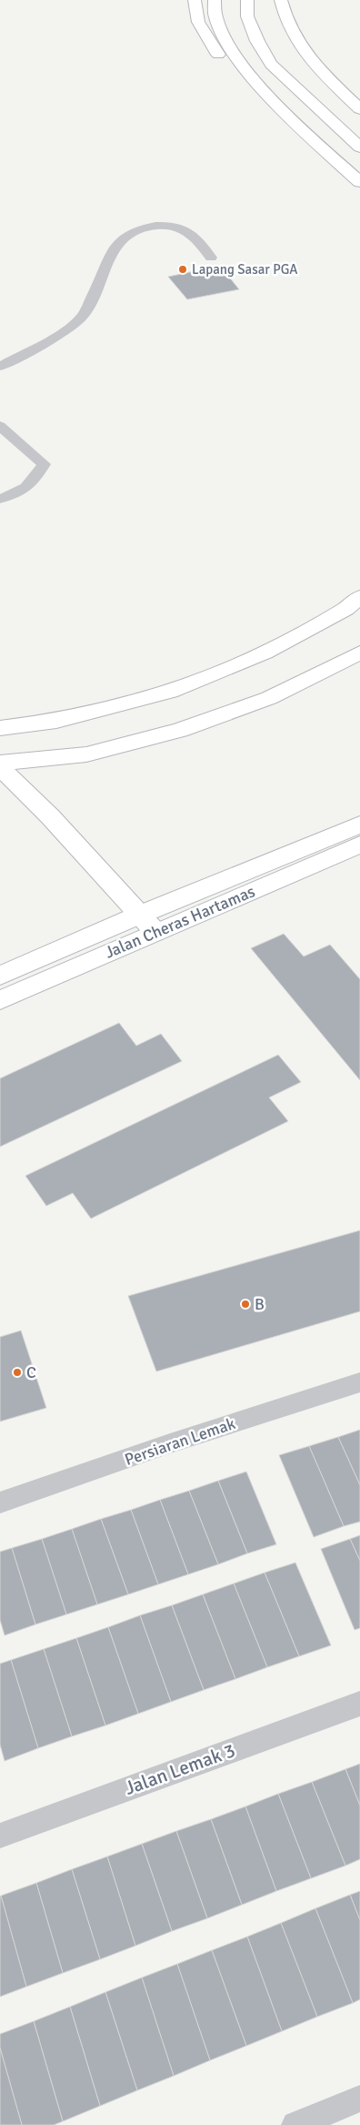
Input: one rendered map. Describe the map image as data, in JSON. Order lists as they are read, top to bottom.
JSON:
{
  "streets": {
    "main road": ["Jalan Cheras Hartamas"],
    "street": ["Persiaran Lemak", "Jalan Lemak 3"]
  },
  "places": ["Lapang Sasar PGA", "B", "C"]
}
